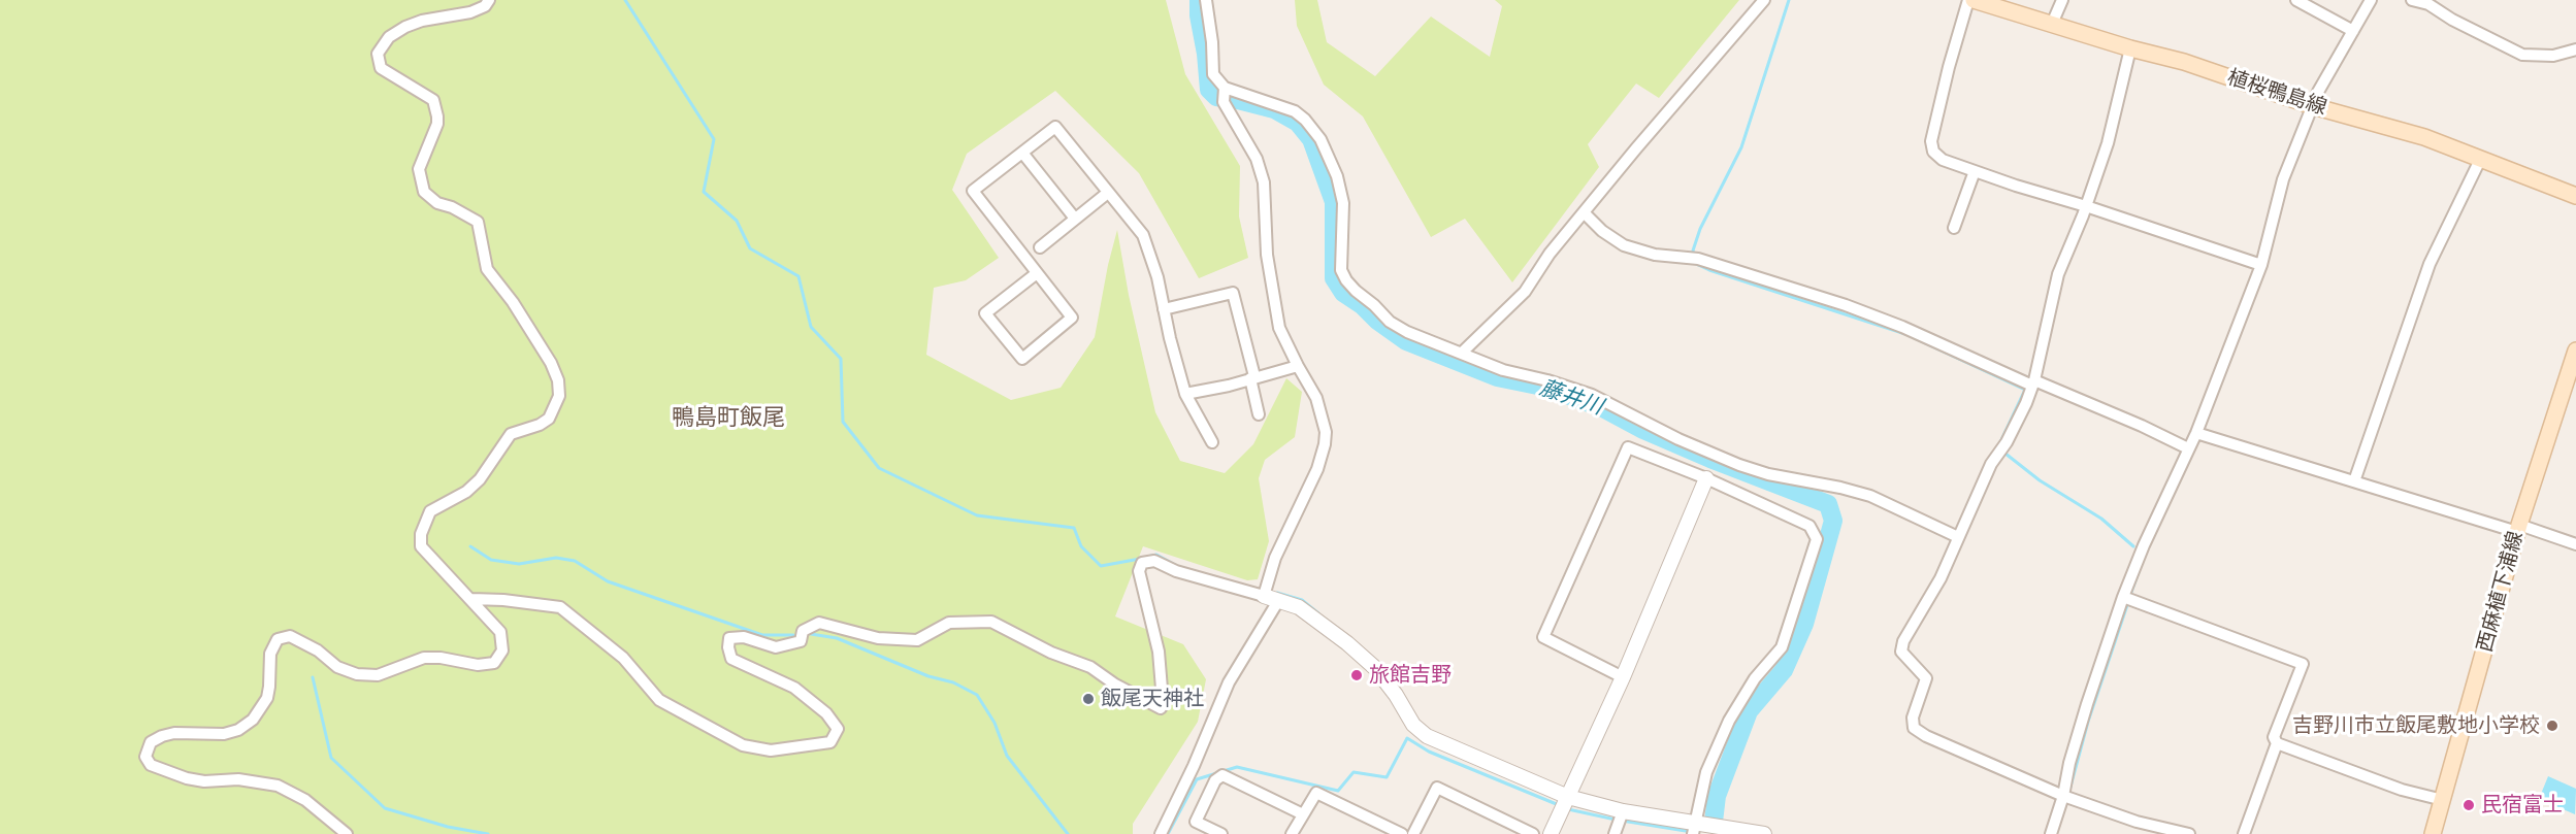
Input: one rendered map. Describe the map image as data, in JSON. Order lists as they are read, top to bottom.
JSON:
{
  "streets": {
    "main road": ["植桜鴨島線", "西麻植下浦線"]
  },
  "districts": ["鴨島町飯尾"],
  "water": ["藤井川"],
  "places": [
    "旅館吉野",
    "飯尾天神社",
    "吉野川市立飯尾敷地小学校",
    "民宿富士"
  ]
}
